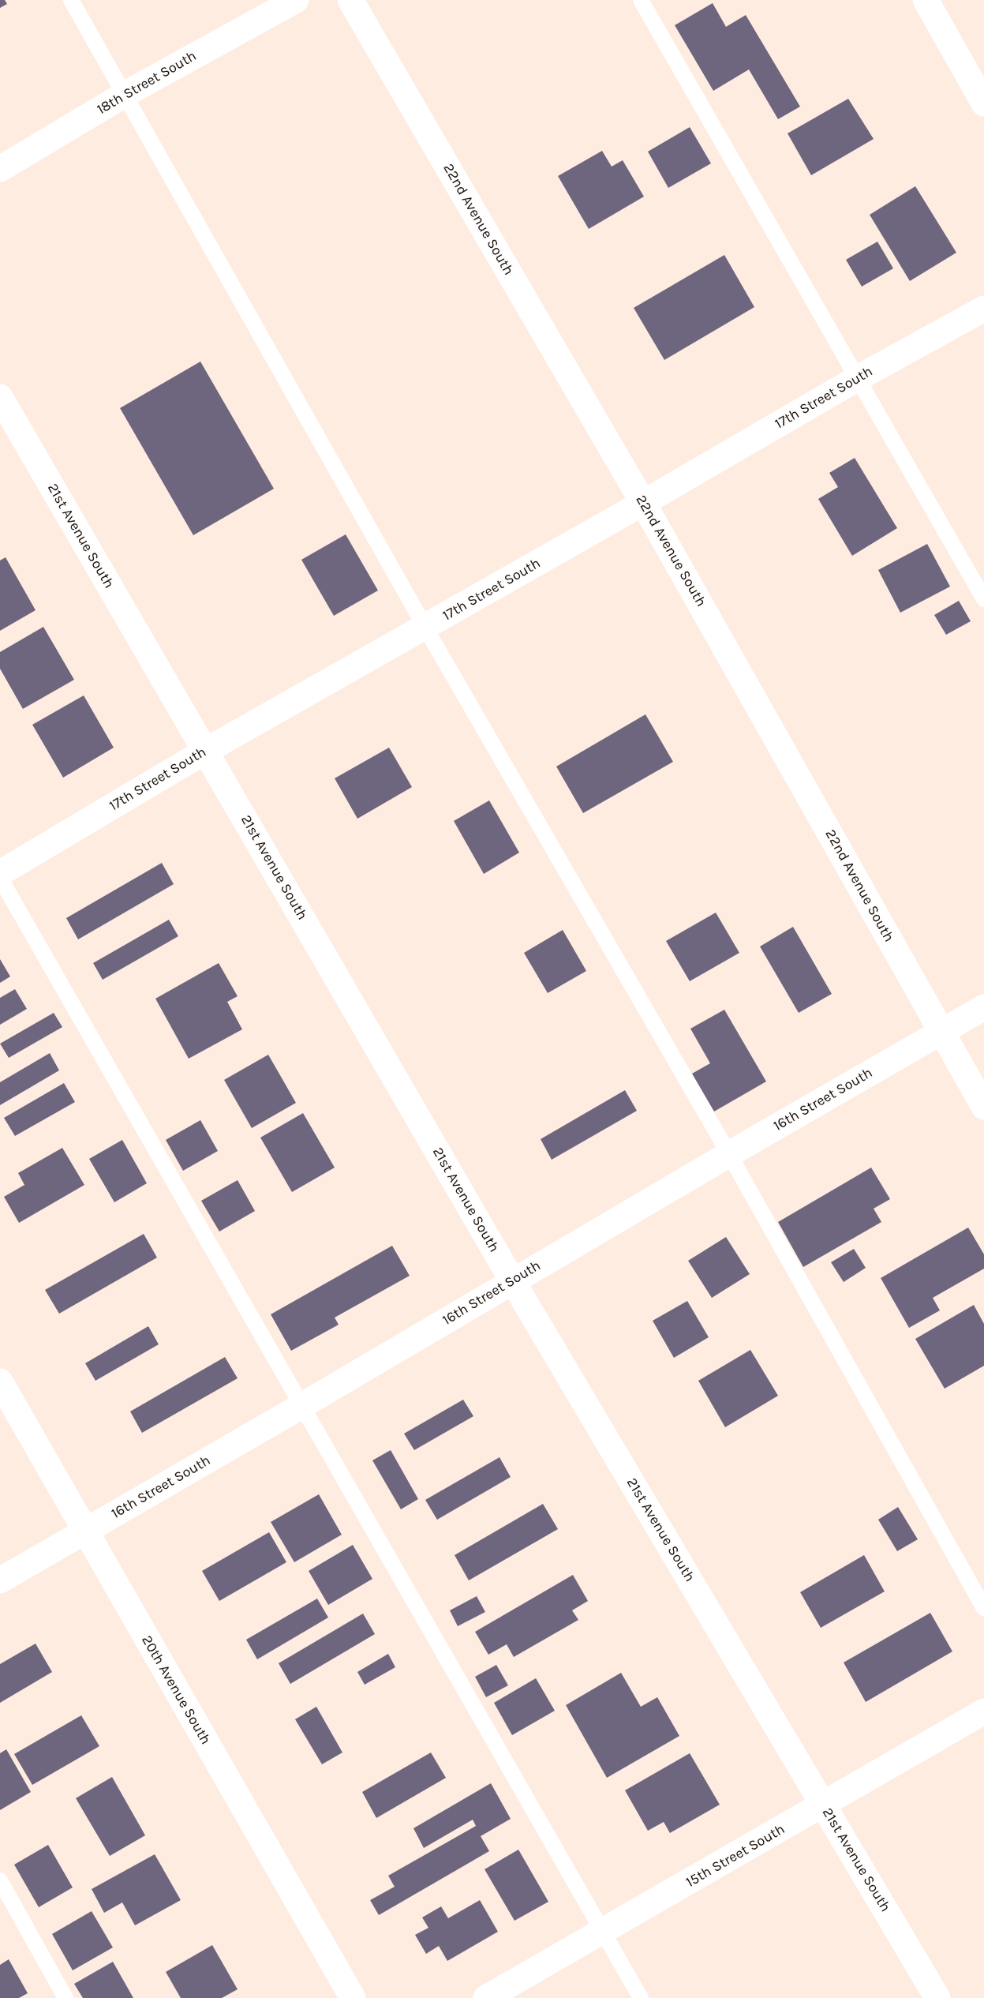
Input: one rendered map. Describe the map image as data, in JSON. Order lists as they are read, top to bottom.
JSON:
{
  "streets": {
    "street": [
      "18th Street South",
      "22nd Avenue South",
      "17th Street South",
      "21st Avenue South",
      "16th Street South",
      "20th Avenue South",
      "15th Street South"
    ]
  },
  "crossings": [
    ["22nd Avenue South", "17th Street South"],
    ["22nd Avenue South", "16th Street South"],
    ["17th Street South", "21st Avenue South"],
    ["21st Avenue South", "16th Street South"],
    ["21st Avenue South", "15th Street South"],
    ["16th Street South", "20th Avenue South"]
  ]
}
